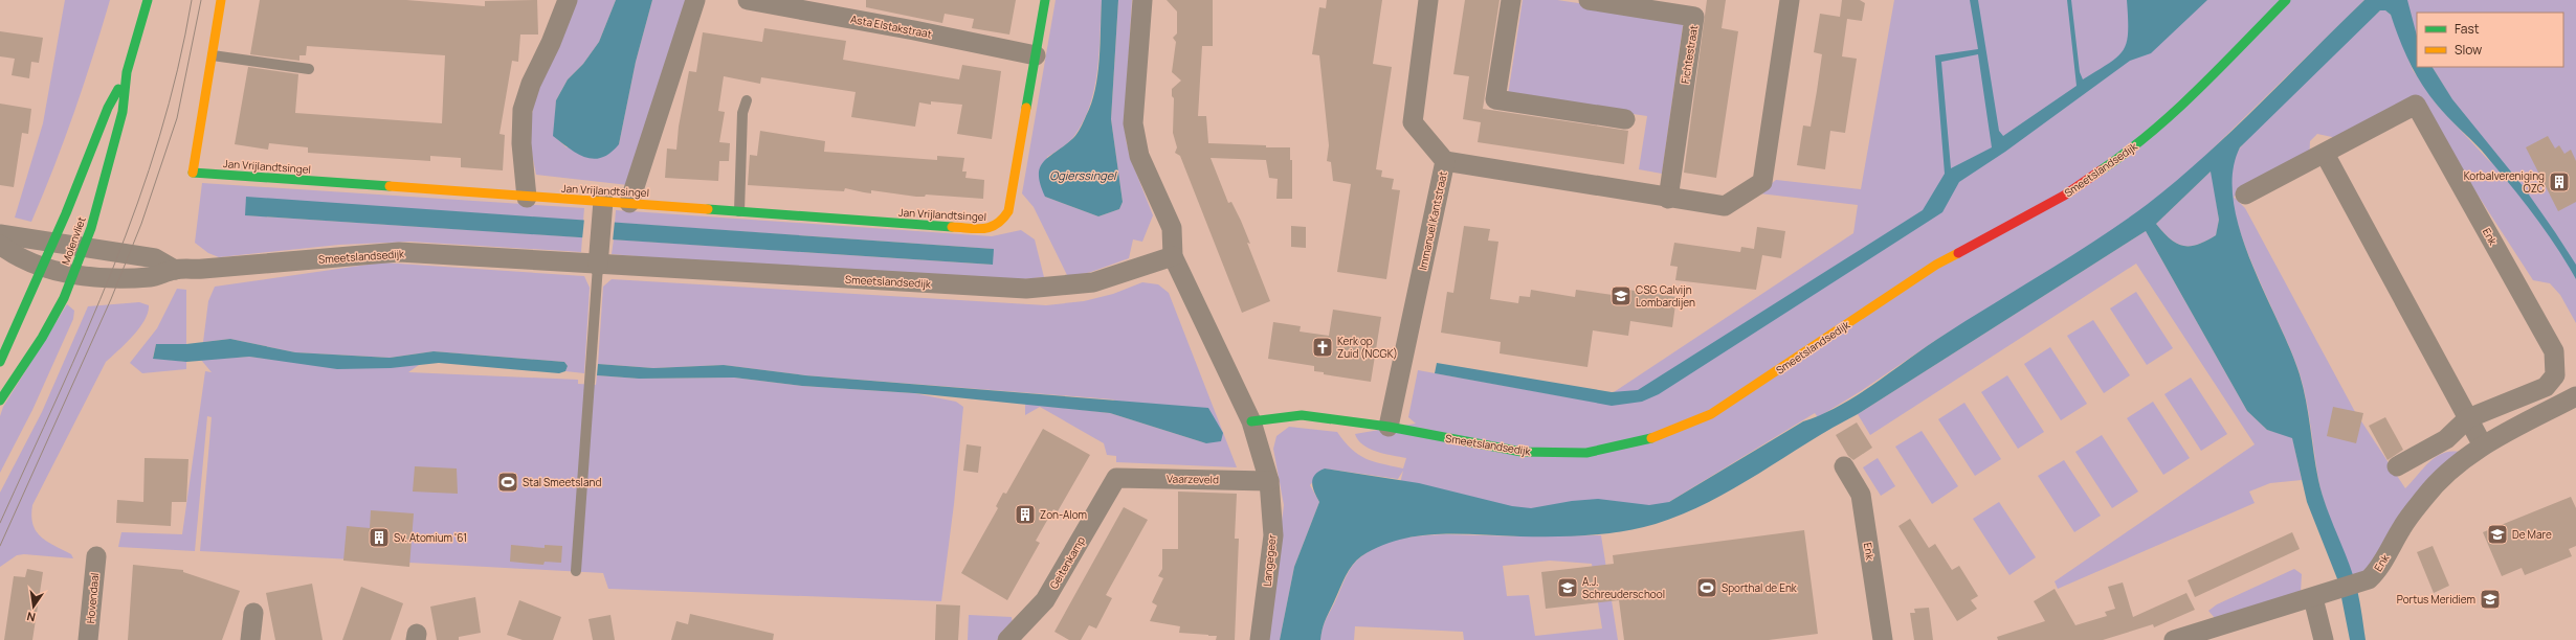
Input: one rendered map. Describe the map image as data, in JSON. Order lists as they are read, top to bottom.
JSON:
{
  "streets": {
    "street": [
      "Asta Elstakstraat",
      "Fichtestraat",
      "Jan Vrijlandtsingel",
      "Smeetslandsedijk",
      "Immanuel Kantstraat",
      "Enk",
      "Molenvliet",
      "Vaarzeveld",
      "Langegeer",
      "Geitenkamp",
      "Hovendaal"
    ]
  },
  "crossings": [
    ["Asta Elstakstraat", "Jan Vrijlandtsingel"],
    ["Smeetslandsedijk", "Immanuel Kantstraat"],
    ["Smeetslandsedijk", "Molenvliet"],
    ["Vaarzeveld", "Langegeer"],
    ["Vaarzeveld", "Geitenkamp"]
  ],
  "water": ["Ogierssingel"],
  "places": {
    "building": ["Korbalvereniging OZC", "Zon-Alom", "Sv. Atomium '61"],
    "school or university": [
      "CSG Calvijn Lombardijen",
      "De Mare",
      "A.J. Schreuderschool",
      "Portus Meridiem"
    ],
    "church": ["Kerk op Zuid (NCGK)"],
    "sports": ["Stal Smeetsland", "Sporthal de Enk"]
  },
  "legend": ["Fast", "Slow"],
  "north": "bottom"
}
